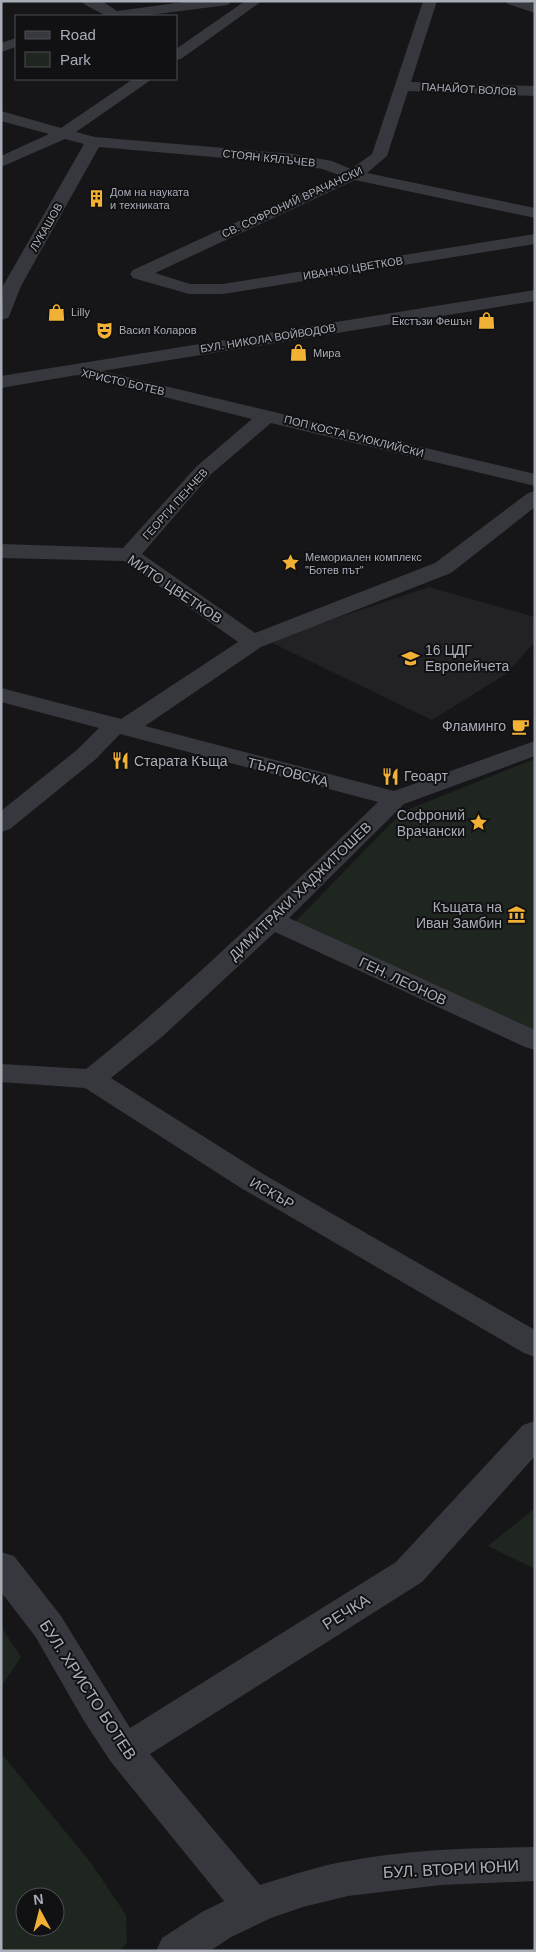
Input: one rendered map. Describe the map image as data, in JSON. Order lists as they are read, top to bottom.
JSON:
{
  "streets": {
    "street": [
      "ПАНАЙОТ ВОЛОВ",
      "СТОЯН КЯЛЪЧЕВ",
      "СВ. СОФРОНИЙ ВРАЧАНСКИ",
      "ЛУКАШОВ",
      "ИВАНЧО ЦВЕТКОВ",
      "БУЛ. НИКОЛА ВОЙВОДОВ",
      "ХРИСТО БОТЕВ",
      "ПОП КОСТА БУЮКЛИЙСКИ",
      "ГЕОРГИ ПЕНЧЕВ",
      "МИТО ЦВЕТКОВ",
      "ТЪРГОВСКА",
      "ДИМИТРАКИ ХАДЖИТОШЕВ",
      "ГЕН. ЛЕОНОВ",
      "ИСКЪР",
      "РЕЧКА",
      "БУЛ. ХРИСТО БОТЕВ",
      "БУЛ. ВТОРИ ЮНИ"
    ]
  },
  "crossings": [
    ["ПАНАЙОТ ВОЛОВ", "СВ. СОФРОНИЙ ВРАЧАНСКИ"],
    ["СТОЯН КЯЛЪЧЕВ", "СВ. СОФРОНИЙ ВРАЧАНСКИ"],
    ["СТОЯН КЯЛЪЧЕВ", "ЛУКАШОВ"],
    ["СВ. СОФРОНИЙ ВРАЧАНСКИ", "ИВАНЧО ЦВЕТКОВ"],
    ["БУЛ. НИКОЛА ВОЙВОДОВ", "ХРИСТО БОТЕВ"],
    ["ХРИСТО БОТЕВ", "ПОП КОСТА БУЮКЛИЙСКИ"],
    ["ПОП КОСТА БУЮКЛИЙСКИ", "ГЕОРГИ ПЕНЧЕВ"],
    ["ГЕОРГИ ПЕНЧЕВ", "МИТО ЦВЕТКОВ"],
    ["ТЪРГОВСКА", "ДИМИТРАКИ ХАДЖИТОШЕВ"],
    ["ДИМИТРАКИ ХАДЖИТОШЕВ", "ГЕН. ЛЕОНОВ"],
    ["ДИМИТРАКИ ХАДЖИТОШЕВ", "ИСКЪР"],
    ["РЕЧКА", "БУЛ. ХРИСТО БОТЕВ"],
    ["БУЛ. ХРИСТО БОТЕВ", "БУЛ. ВТОРИ ЮНИ"]
  ],
  "places": {
    "building": ["Дом на науката и техниката"],
    "shop": ["Lilly", "Екстъзи Фешън", "Мира"],
    "theatre": ["Васил Коларов"],
    "place": ["Мемориален комплекс \"Ботев път\"", "Софроний Врачански"],
    "school or university": ["16 ЦДГ Европейчета"],
    "cafe": ["Фламинго"],
    "restaurant": ["Старата Къща", "Геоарт"],
    "museum": ["Къщата на Иван Замбин"]
  },
  "legend": ["Road", "Park"],
  "north": "top"
}
